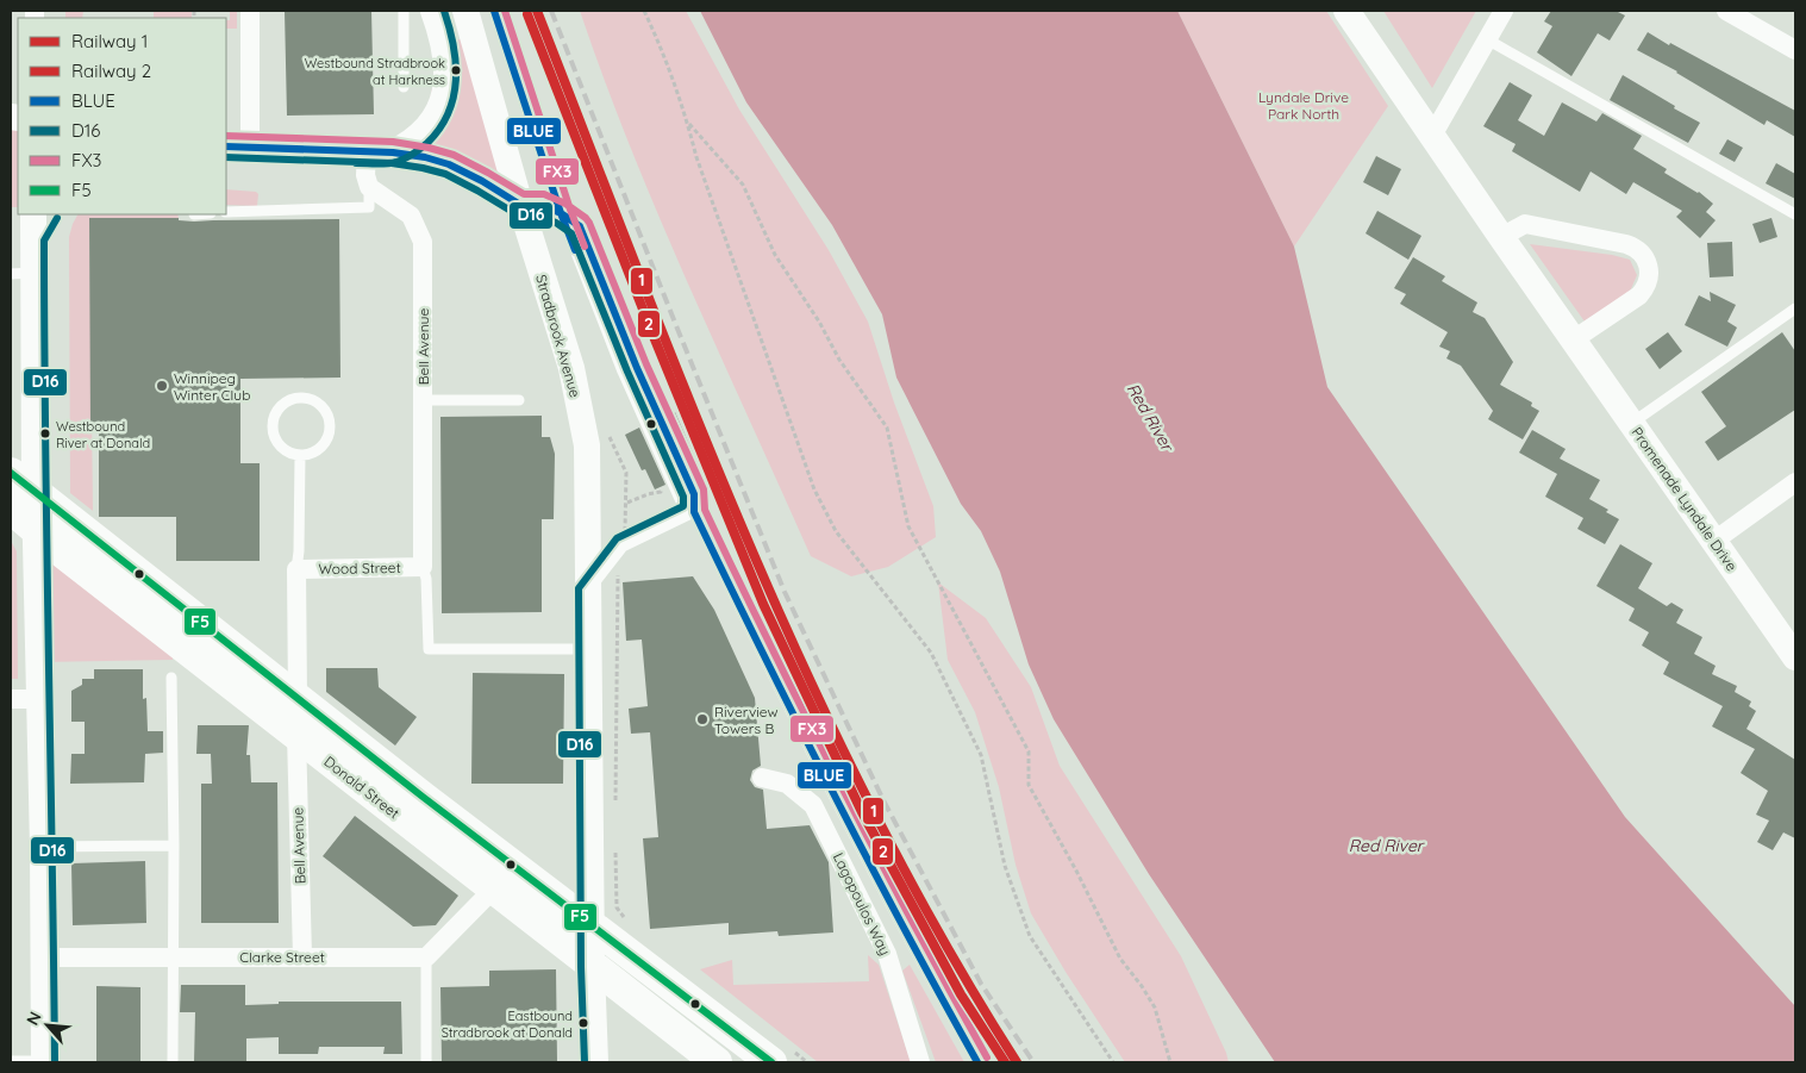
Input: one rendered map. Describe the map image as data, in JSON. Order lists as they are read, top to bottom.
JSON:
{
  "streets": {
    "main road": ["Stradbrook Avenue", "Promenade Lyndale Drive", "Donald Street"],
    "street": [
      "Bell Avenue",
      "Wood Street",
      "Lagopoulos Way",
      "Clarke Street"
    ]
  },
  "crossings": [
    ["Stradbrook Avenue", "Donald Street"],
    ["Bell Avenue", "Wood Street"],
    ["Bell Avenue", "Donald Street"],
    ["Bell Avenue", "Clarke Street"]
  ],
  "water": ["Red River"],
  "parks": ["Lyndale Drive Park North"],
  "places": [
    "Westbound Stradbrook at Harkness",
    "Winnipeg Winter Club",
    "Westbound River at Donald",
    "Riverview Towers B",
    "Eastbound Stradbrook at Donald"
  ],
  "lines": [
    "rail line 1",
    "transit line BLUE",
    "transit line D16",
    "transit line FX3",
    "rail line 2",
    "transit line F5"
  ],
  "legend": [
    "Railway 1",
    "Railway 2",
    "BLUE",
    "D16",
    "FX3",
    "F5"
  ],
  "north": "top left"
}
